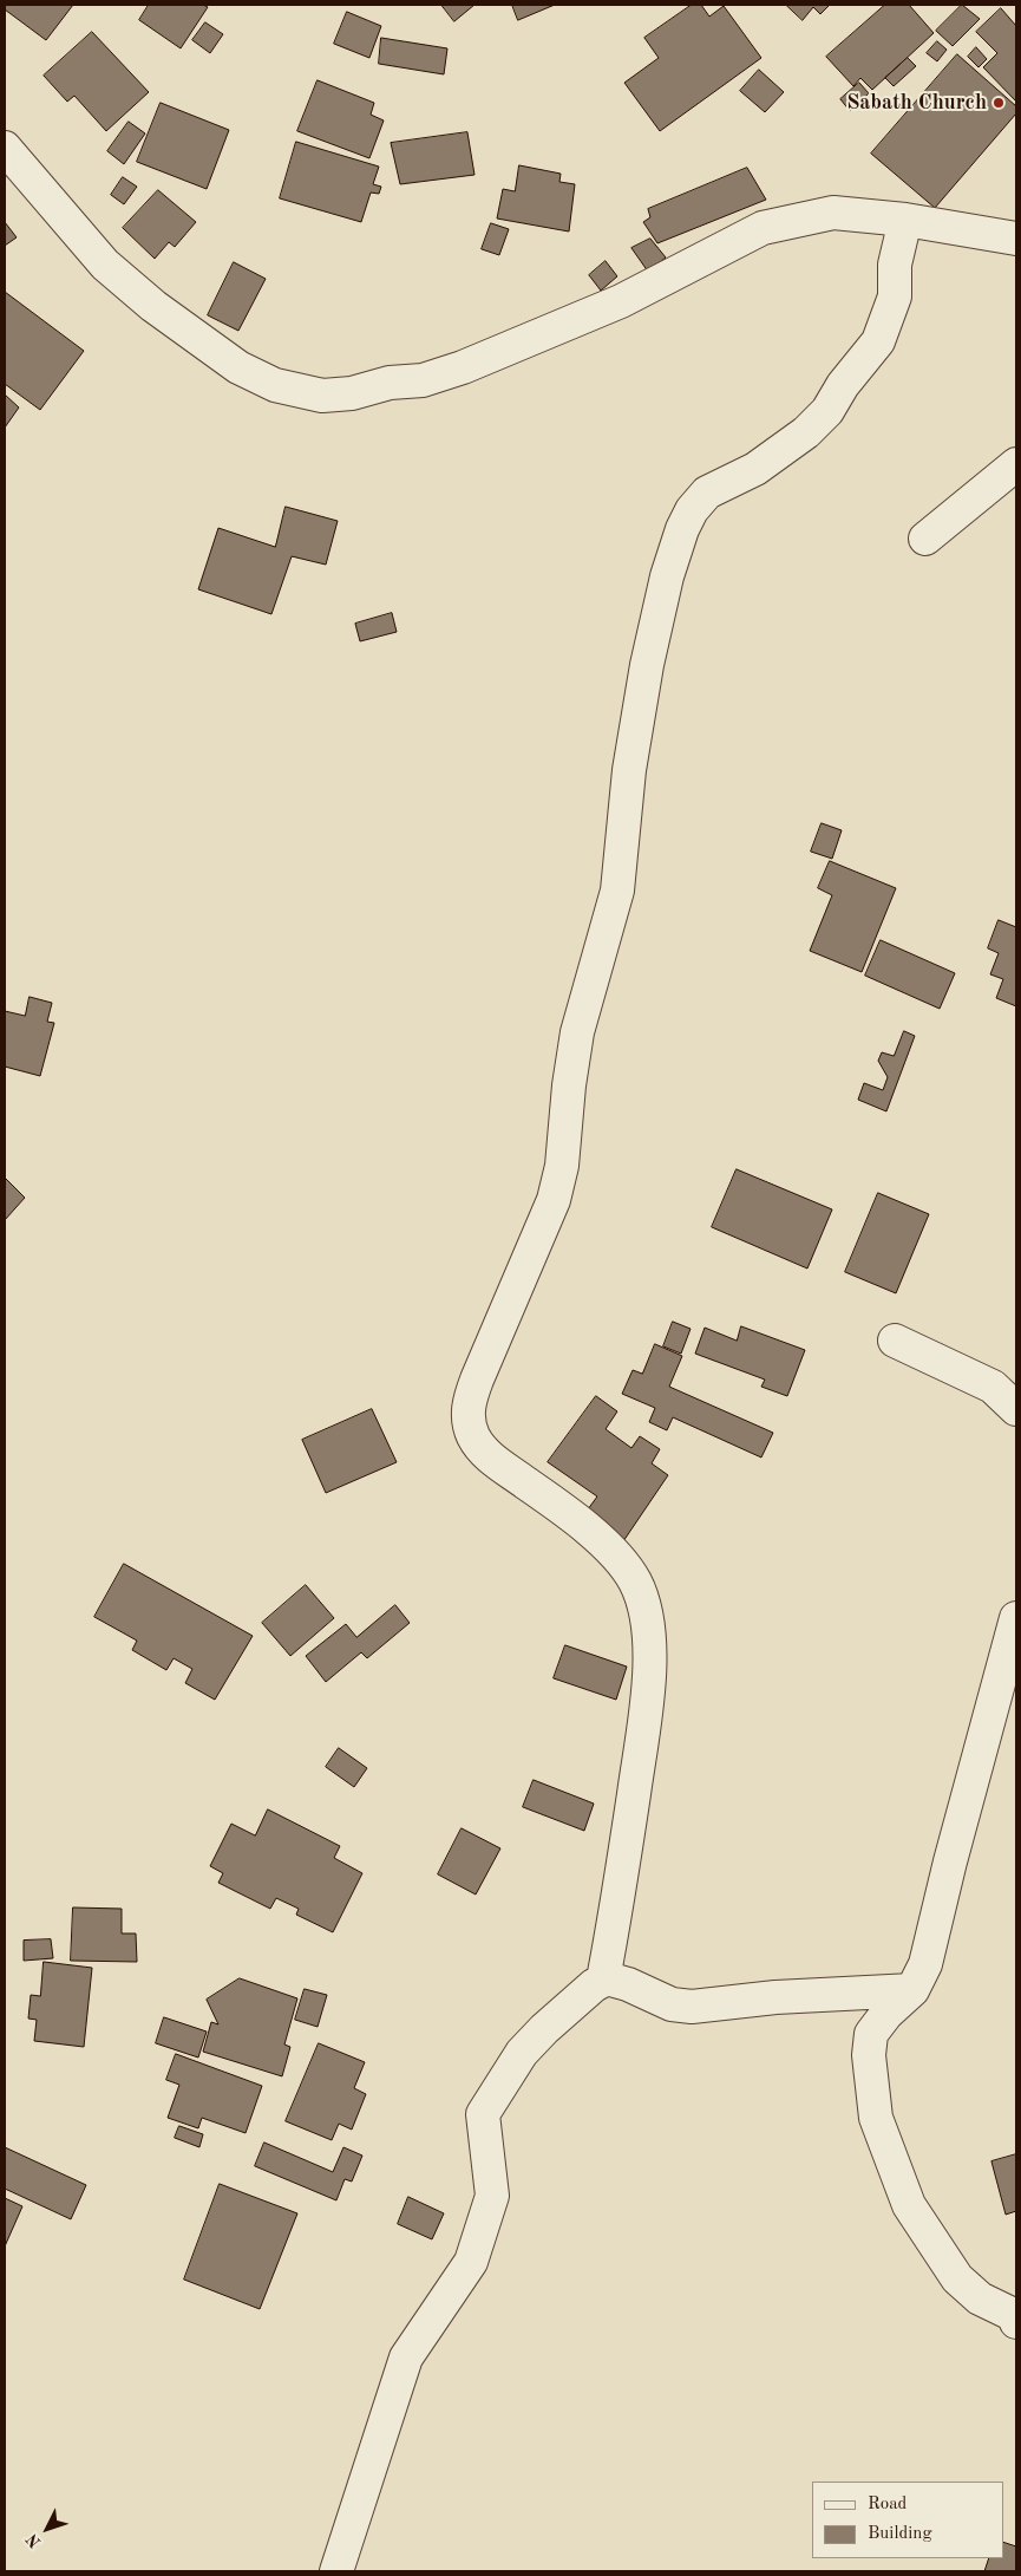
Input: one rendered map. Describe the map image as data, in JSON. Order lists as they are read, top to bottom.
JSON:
{
  "places": ["Sabath Church"],
  "legend": ["Road", "Building"],
  "north": "bottom left"
}
